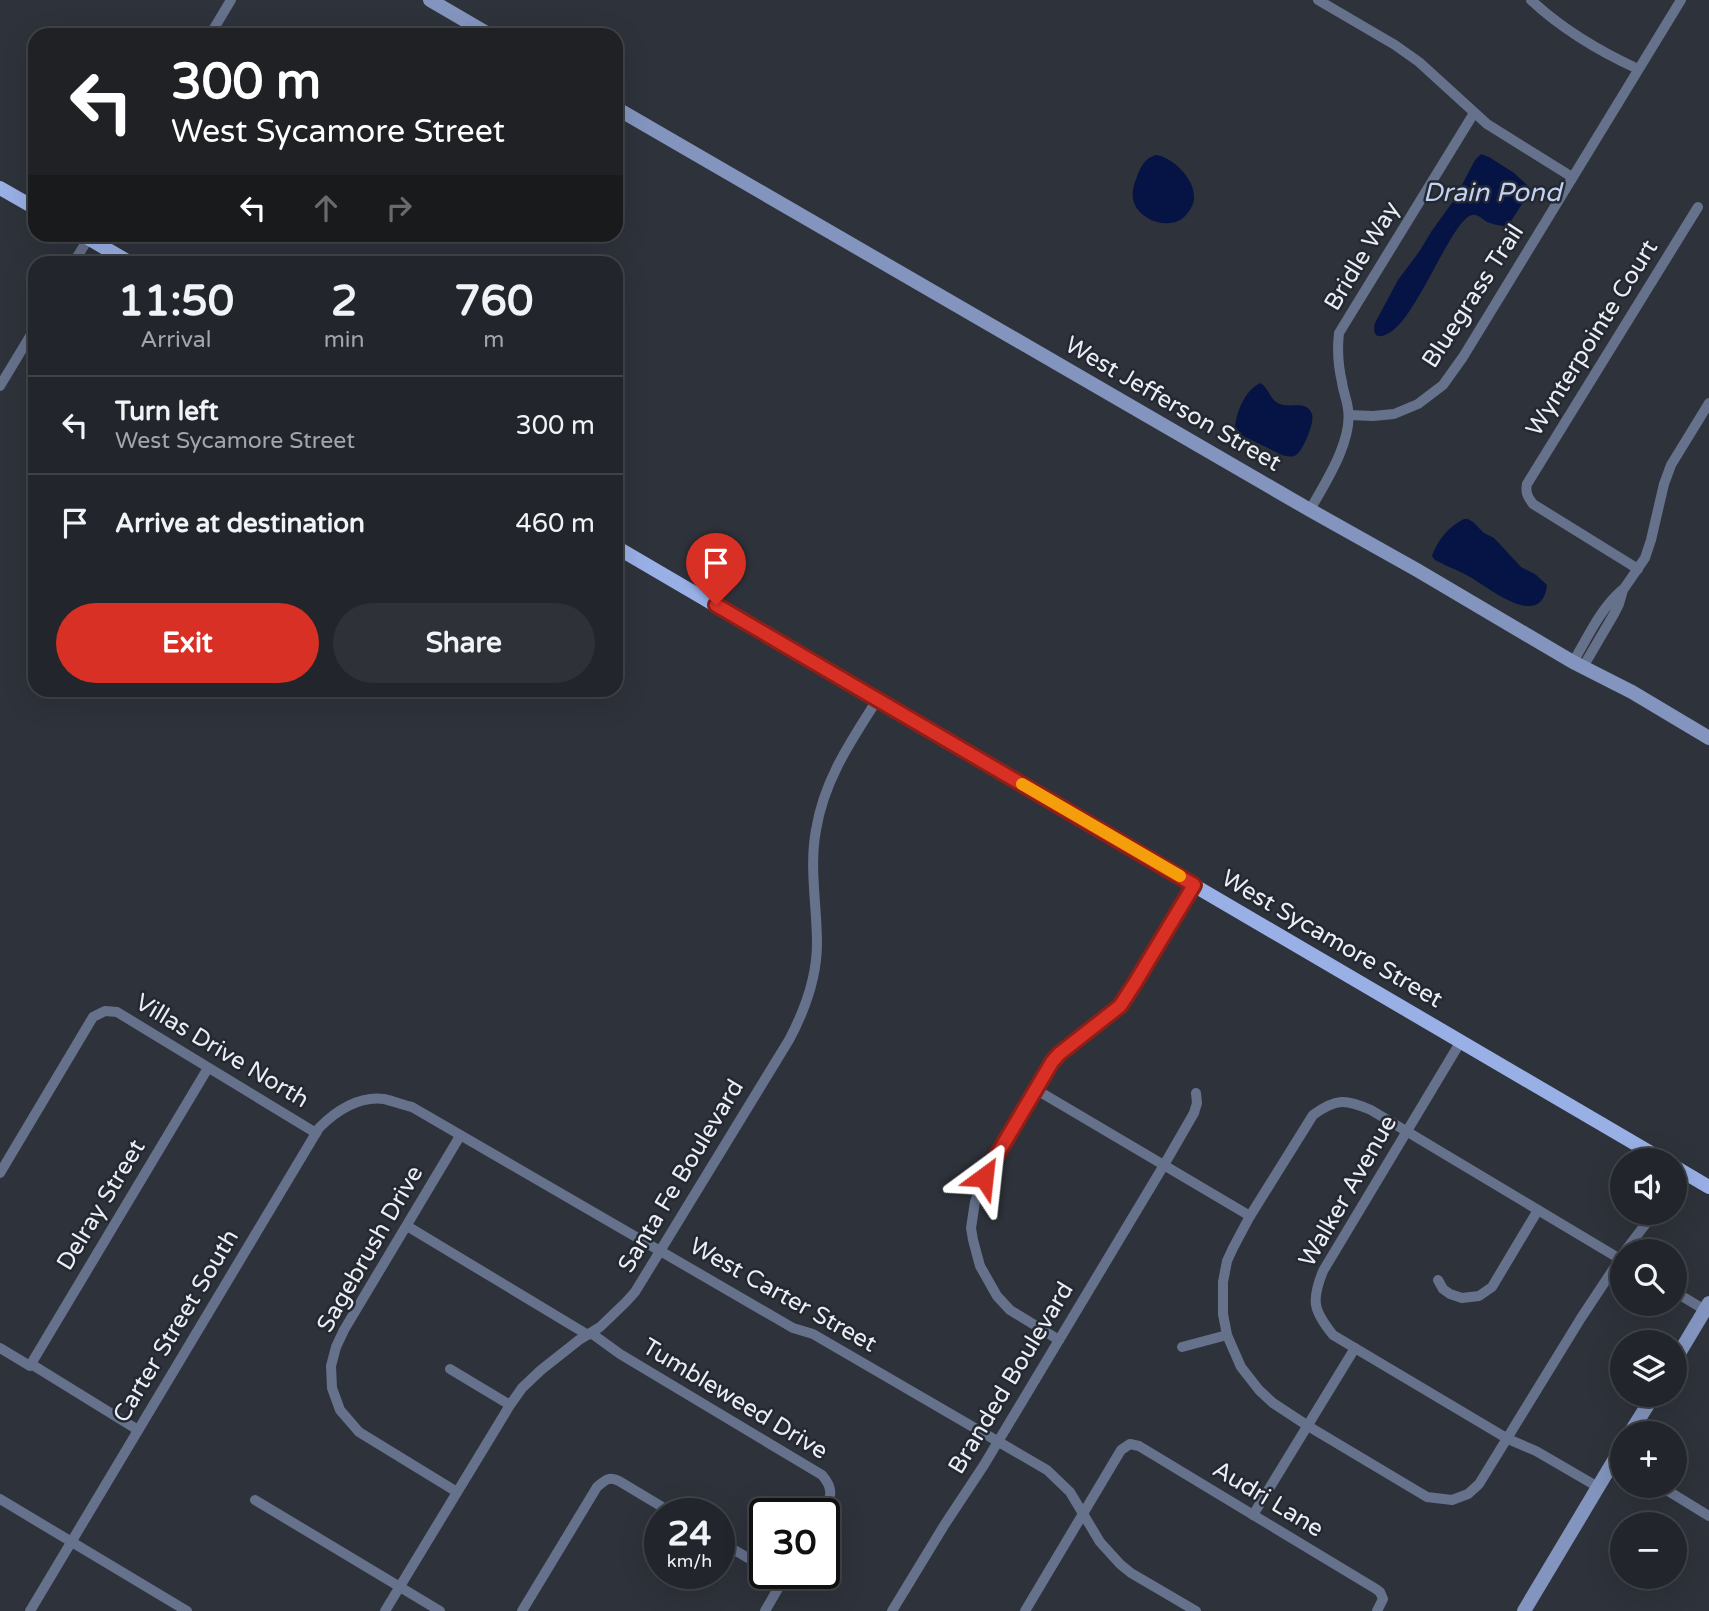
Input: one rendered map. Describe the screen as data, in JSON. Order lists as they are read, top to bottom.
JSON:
{
  "streets": {
    "main road": ["West Sycamore Street"],
    "street": [
      "Bridle Way",
      "Bluegrass Trail",
      "Wynterpointe Court",
      "West Jefferson Street",
      "Villas Drive North",
      "Santa Fe Boulevard",
      "Walker Avenue",
      "Delray Street",
      "Sagebrush Drive",
      "West Carter Street",
      "Carter Street South",
      "Branded Boulevard",
      "Tumbleweed Drive",
      "Audri Lane"
    ]
  },
  "crossings": [
    ["Bridle Way", "Bluegrass Trail"],
    ["Bridle Way", "West Jefferson Street"],
    ["West Sycamore Street", "Santa Fe Boulevard"],
    ["West Sycamore Street", "Walker Avenue"],
    ["Villas Drive North", "Delray Street"],
    ["Villas Drive North", "West Carter Street"],
    ["Villas Drive North", "Carter Street South"],
    ["Santa Fe Boulevard", "Sagebrush Drive"],
    ["Santa Fe Boulevard", "West Carter Street"],
    ["Santa Fe Boulevard", "Tumbleweed Drive"],
    ["Sagebrush Drive", "West Carter Street"],
    ["Sagebrush Drive", "Tumbleweed Drive"],
    ["West Carter Street", "Carter Street South"],
    ["West Carter Street", "Branded Boulevard"],
    ["West Carter Street", "Audri Lane"]
  ],
  "water": ["Drain Pond"],
  "page": {
    "turn": ["300 m", "West Sycamore Street"],
    "eta": [
      "11:50",
      "Arrival",
      "2",
      "min",
      "760",
      "m"
    ],
    "list": [
      {
        "name": "Turn left",
        "note": "West Sycamore Street",
        "value": "300 m"
      },
      {
        "name": "Arrive at destination",
        "value": "460 m"
      }
    ],
    "buttons": ["Exit", "Share"],
    "map_buttons": ["+", "−"],
    "speed": "24 km/h",
    "limit": "30"
  }
}
